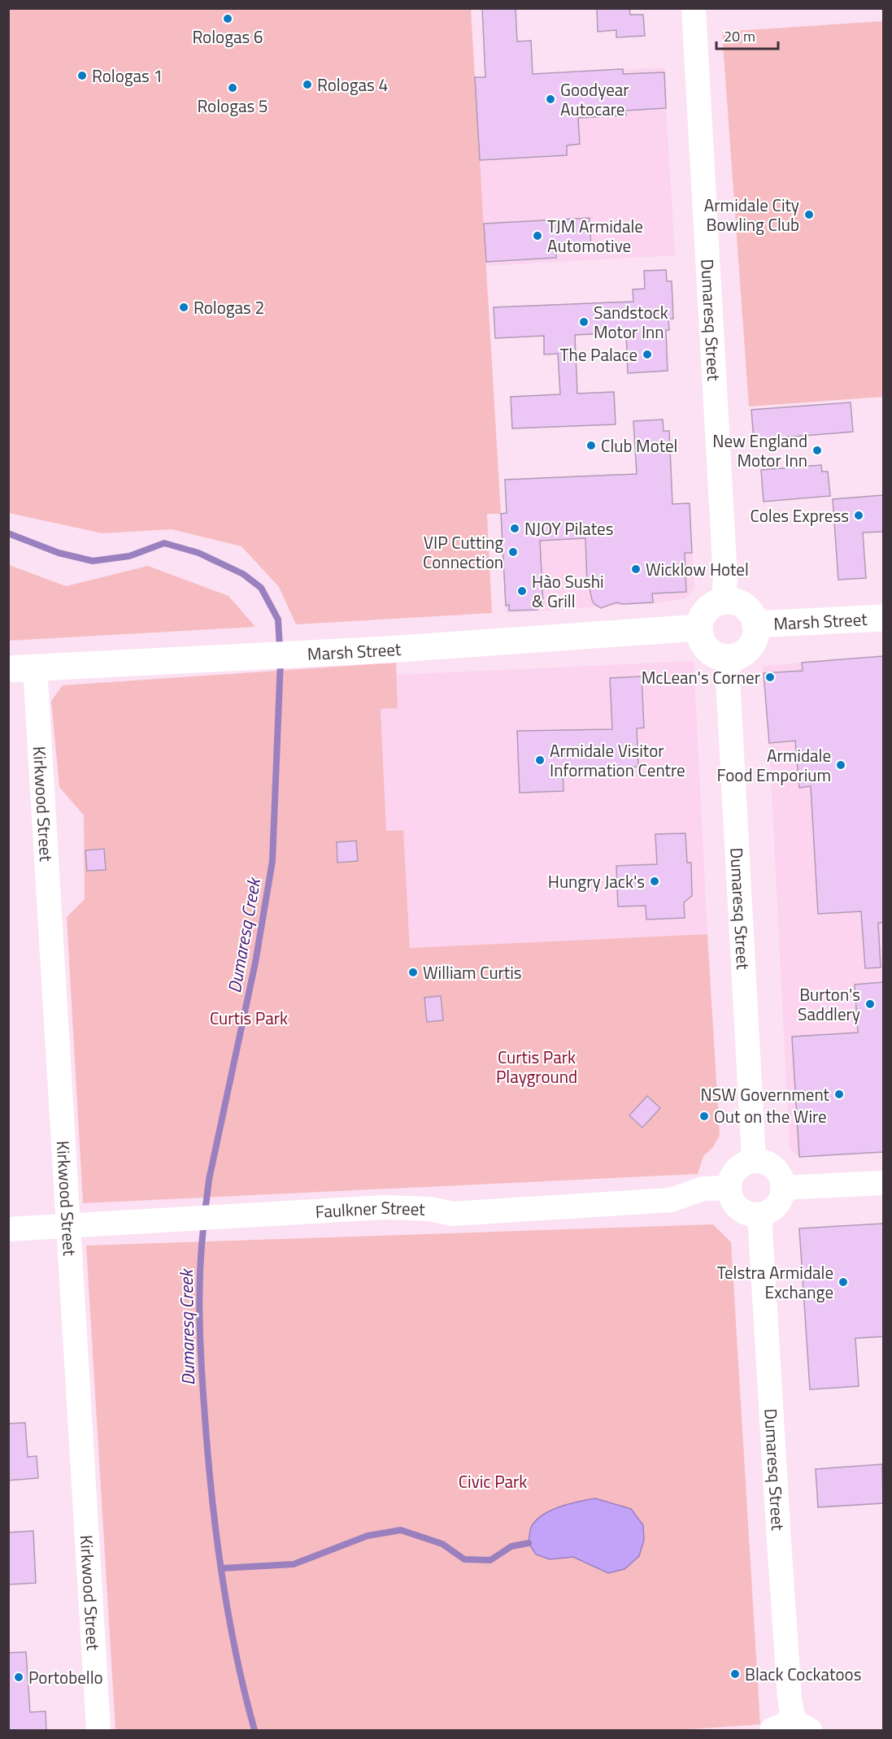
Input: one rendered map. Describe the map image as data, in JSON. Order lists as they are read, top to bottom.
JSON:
{
  "streets": {
    "main road": ["Marsh Street"],
    "street": ["Dumaresq Street", "Kirkwood Street", "Faulkner Street"]
  },
  "crossings": [
    ["Dumaresq Street", "Marsh Street"],
    ["Dumaresq Street", "Faulkner Street"],
    ["Marsh Street", "Kirkwood Street"],
    ["Kirkwood Street", "Faulkner Street"]
  ],
  "water": ["Dumaresq Creek"],
  "parks": ["Curtis Park", "Curtis Park Playground", "Civic Park"],
  "places": [
    "Rologas 6",
    "Rologas 1",
    "Rologas 4",
    "Rologas 5",
    "Goodyear Autocare",
    "Armidale City Bowling Club",
    "TJM Armidale Automotive",
    "Rologas 2",
    "Sandstock Motor Inn",
    "The Palace",
    "Club Motel",
    "New England Motor Inn",
    "Coles Express",
    "NJOY Pilates",
    "VIP Cutting Connection",
    "Wicklow Hotel",
    "Hào Sushi & Grill",
    "McLean's Corner",
    "Armidale Visitor Information Centre",
    "Armidale Food Emporium",
    "Hungry Jack's",
    "William Curtis",
    "Burton's Saddlery",
    "NSW Government",
    "Out on the Wire",
    "Telstra Armidale Exchange",
    "Black Cockatoos",
    "Portobello"
  ],
  "scale_bar": "20 m"
}
